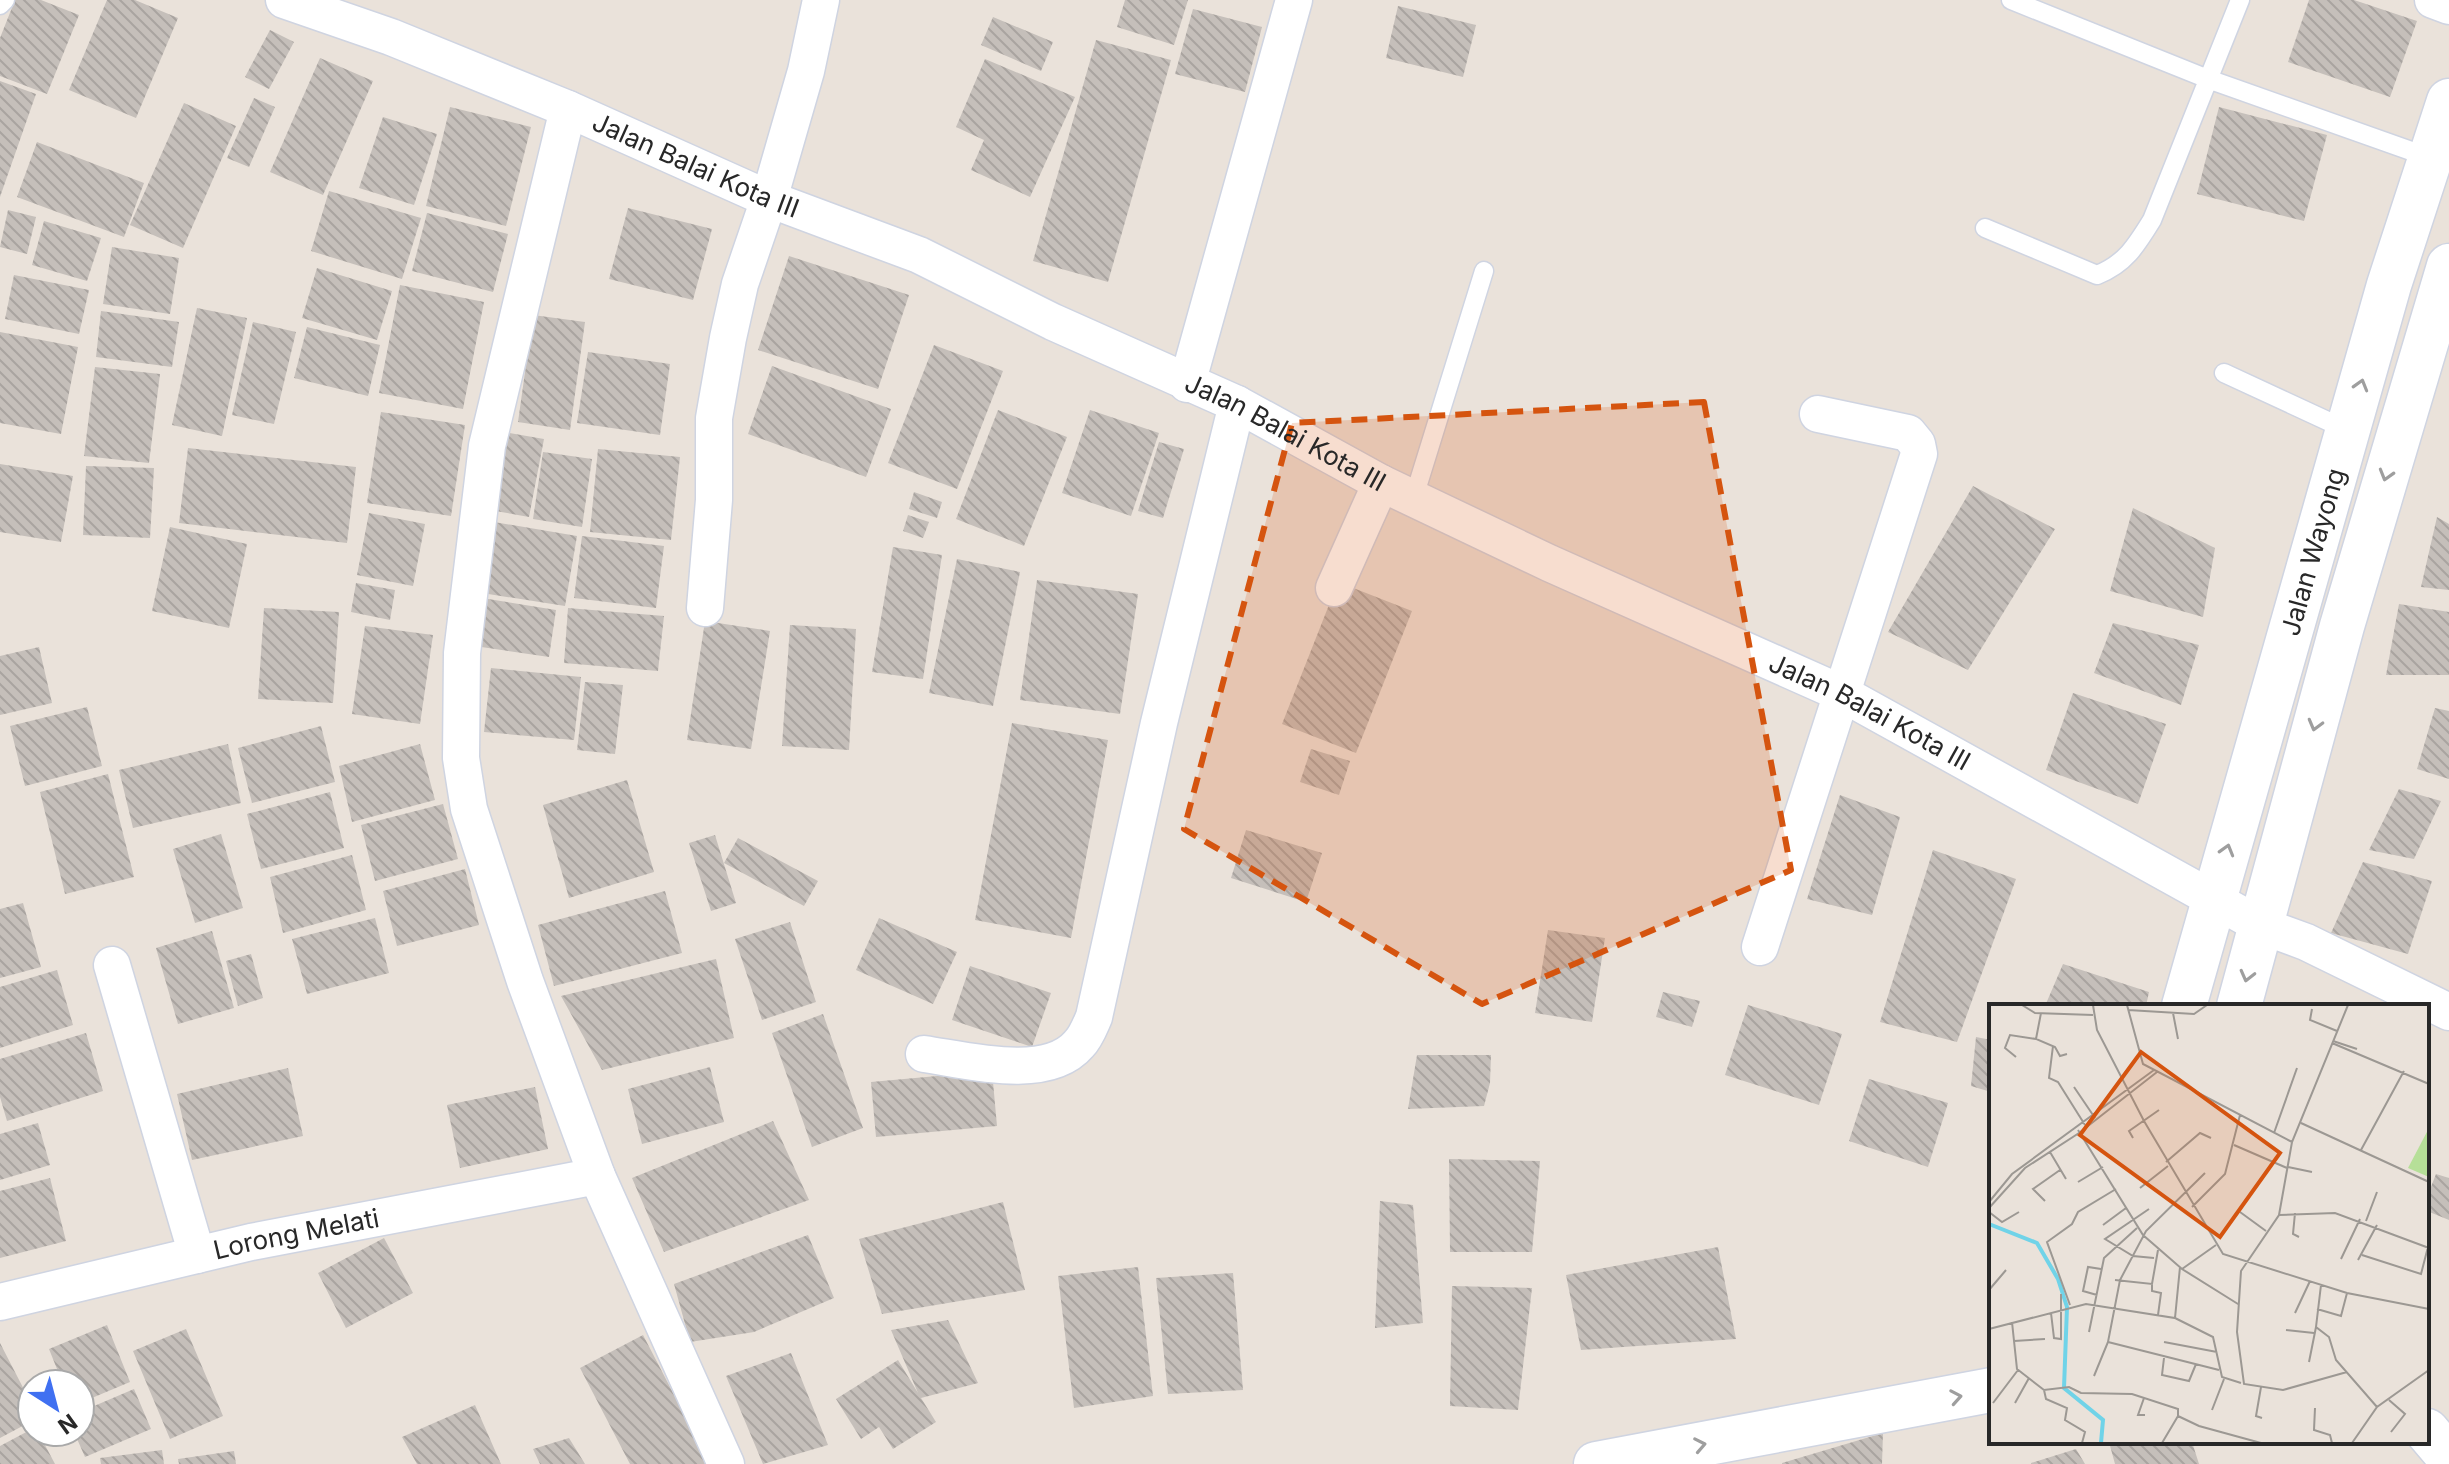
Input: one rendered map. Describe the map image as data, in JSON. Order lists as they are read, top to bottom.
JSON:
{
  "streets": {
    "street": ["Jalan Balai Kota III", "Jalan Wayong", "Lorong Melati"]
  },
  "crossings": [
    ["Jalan Balai Kota III", "Jalan Wayong"]
  ],
  "north": "bottom right"
}
